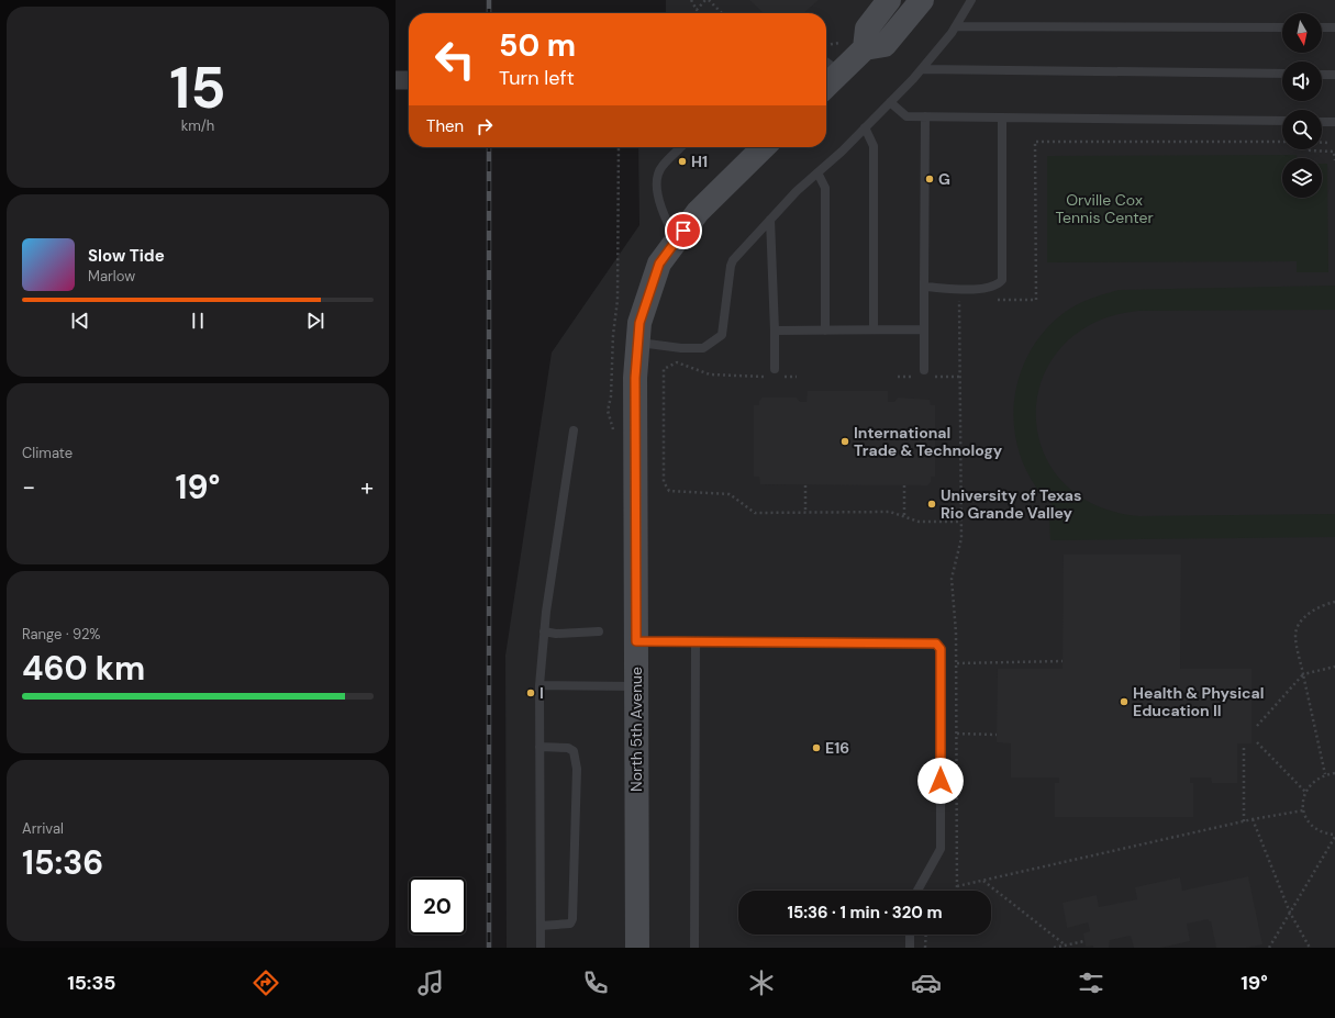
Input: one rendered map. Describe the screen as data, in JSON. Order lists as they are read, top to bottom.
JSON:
{
  "streets": {
    "street": ["North 5th Avenue"]
  },
  "parks": ["Orville Cox Tennis Center"],
  "places": [
    "H1",
    "G",
    "International Trade & Technology",
    "University of Texas Rio Grande Valley",
    "I",
    "Health & Physical Education II",
    "E16"
  ],
  "north": "bottom",
  "page": {
    "tile": [
      ["15", "km/h"],
      "Climate",
      ["Range · 92%", "460 km"],
      ["Arrival", "15:36"]
    ],
    "turn": ["50 m", "Turn left"],
    "then": "Then",
    "song": ["Slow Tide", "Marlow"],
    "heat": ["−", "19°", "+"],
    "limit": "20",
    "trip": "15:36 · 1 min · 320 m",
    "tabs": ["15:35", "19°"]
  }
}
